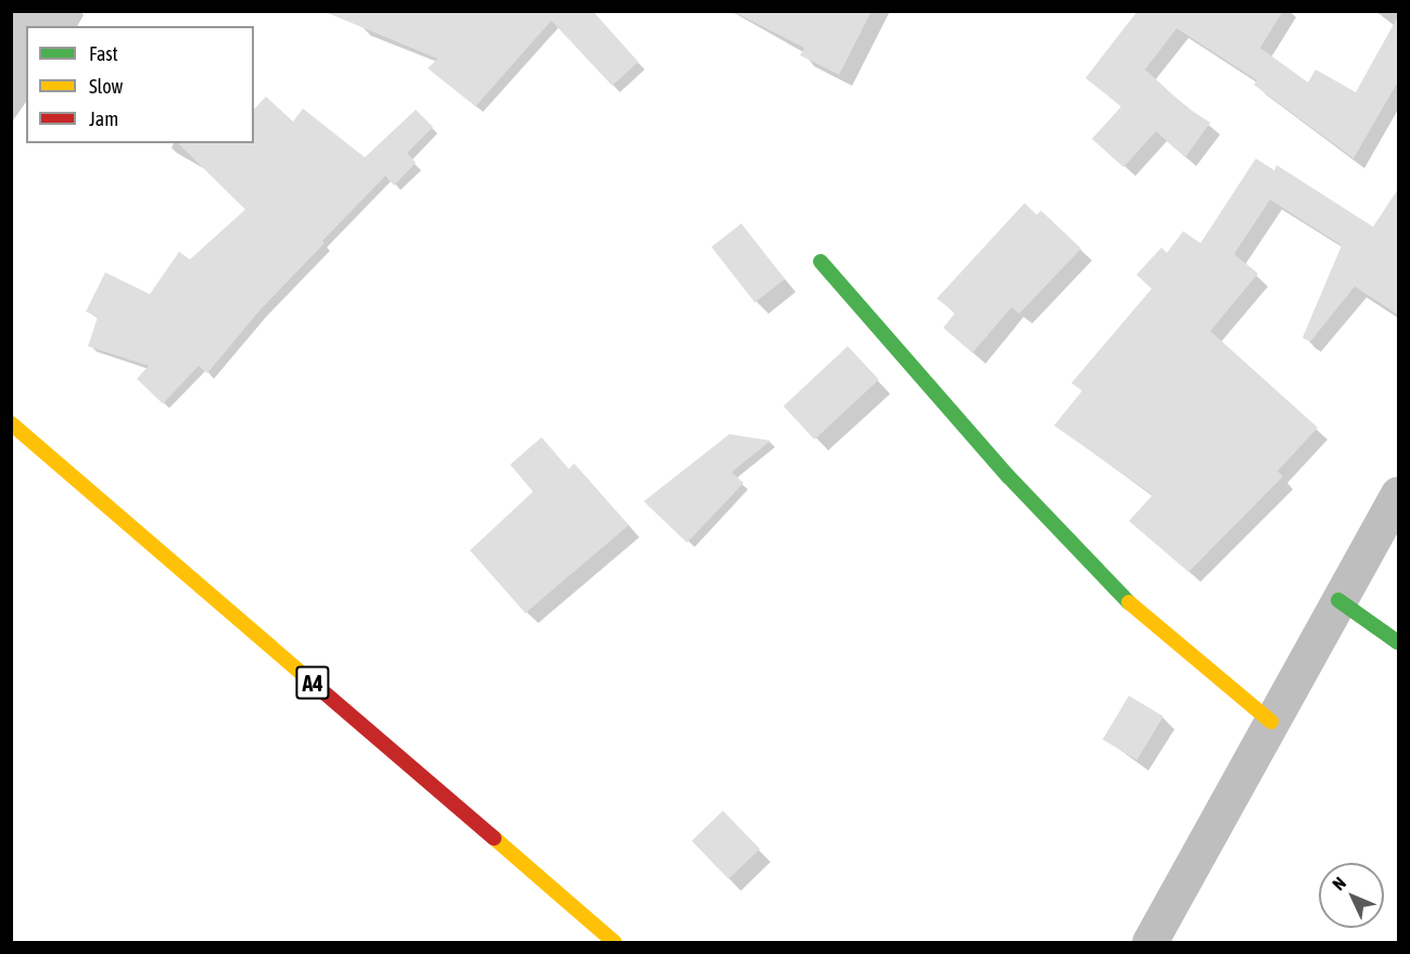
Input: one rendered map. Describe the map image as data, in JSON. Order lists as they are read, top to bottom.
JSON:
{
  "streets": {
    "main road": ["A4"]
  },
  "legend": ["Fast", "Slow", "Jam"],
  "north": "top left"
}
